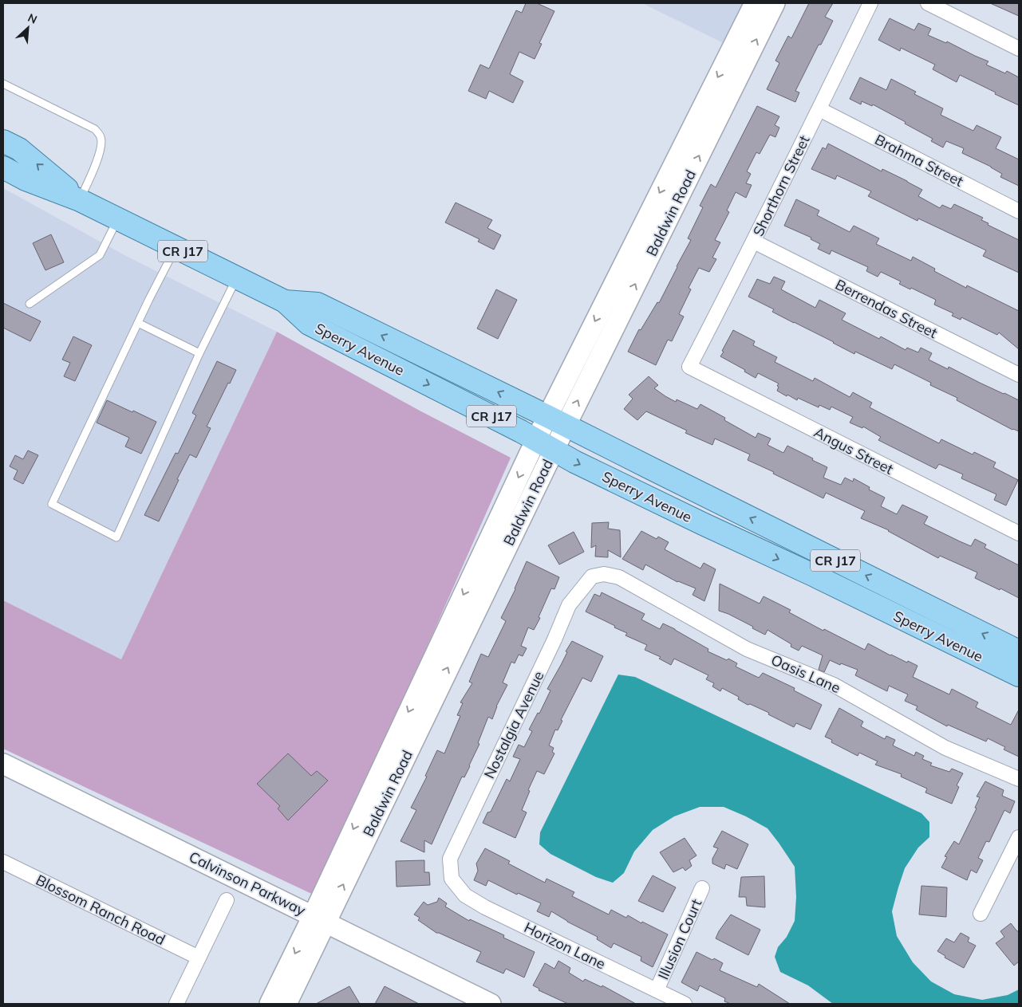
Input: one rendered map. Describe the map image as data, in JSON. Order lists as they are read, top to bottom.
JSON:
{
  "streets": {
    "main road": [
      "Baldwin Road",
      "CR J17",
      "Sperry Avenue",
      "Calvinson Parkway"
    ],
    "street": [
      "Brahma Street",
      "Shorthorn Street",
      "Berrendas Street",
      "Angus Street",
      "Oasis Lane",
      "Nostalgia Avenue",
      "Blossom Ranch Road",
      "Illusion Court",
      "Horizon Lane"
    ]
  },
  "crossings": [
    ["Brahma Street", "Shorthorn Street"],
    ["Shorthorn Street", "Berrendas Street"],
    ["Shorthorn Street", "Angus Street"],
    ["Baldwin Road", "Sperry Avenue"],
    ["Baldwin Road", "Calvinson Parkway"],
    ["Oasis Lane", "Nostalgia Avenue"],
    ["Nostalgia Avenue", "Horizon Lane"],
    ["Illusion Court", "Horizon Lane"]
  ],
  "north": "top right"
}
